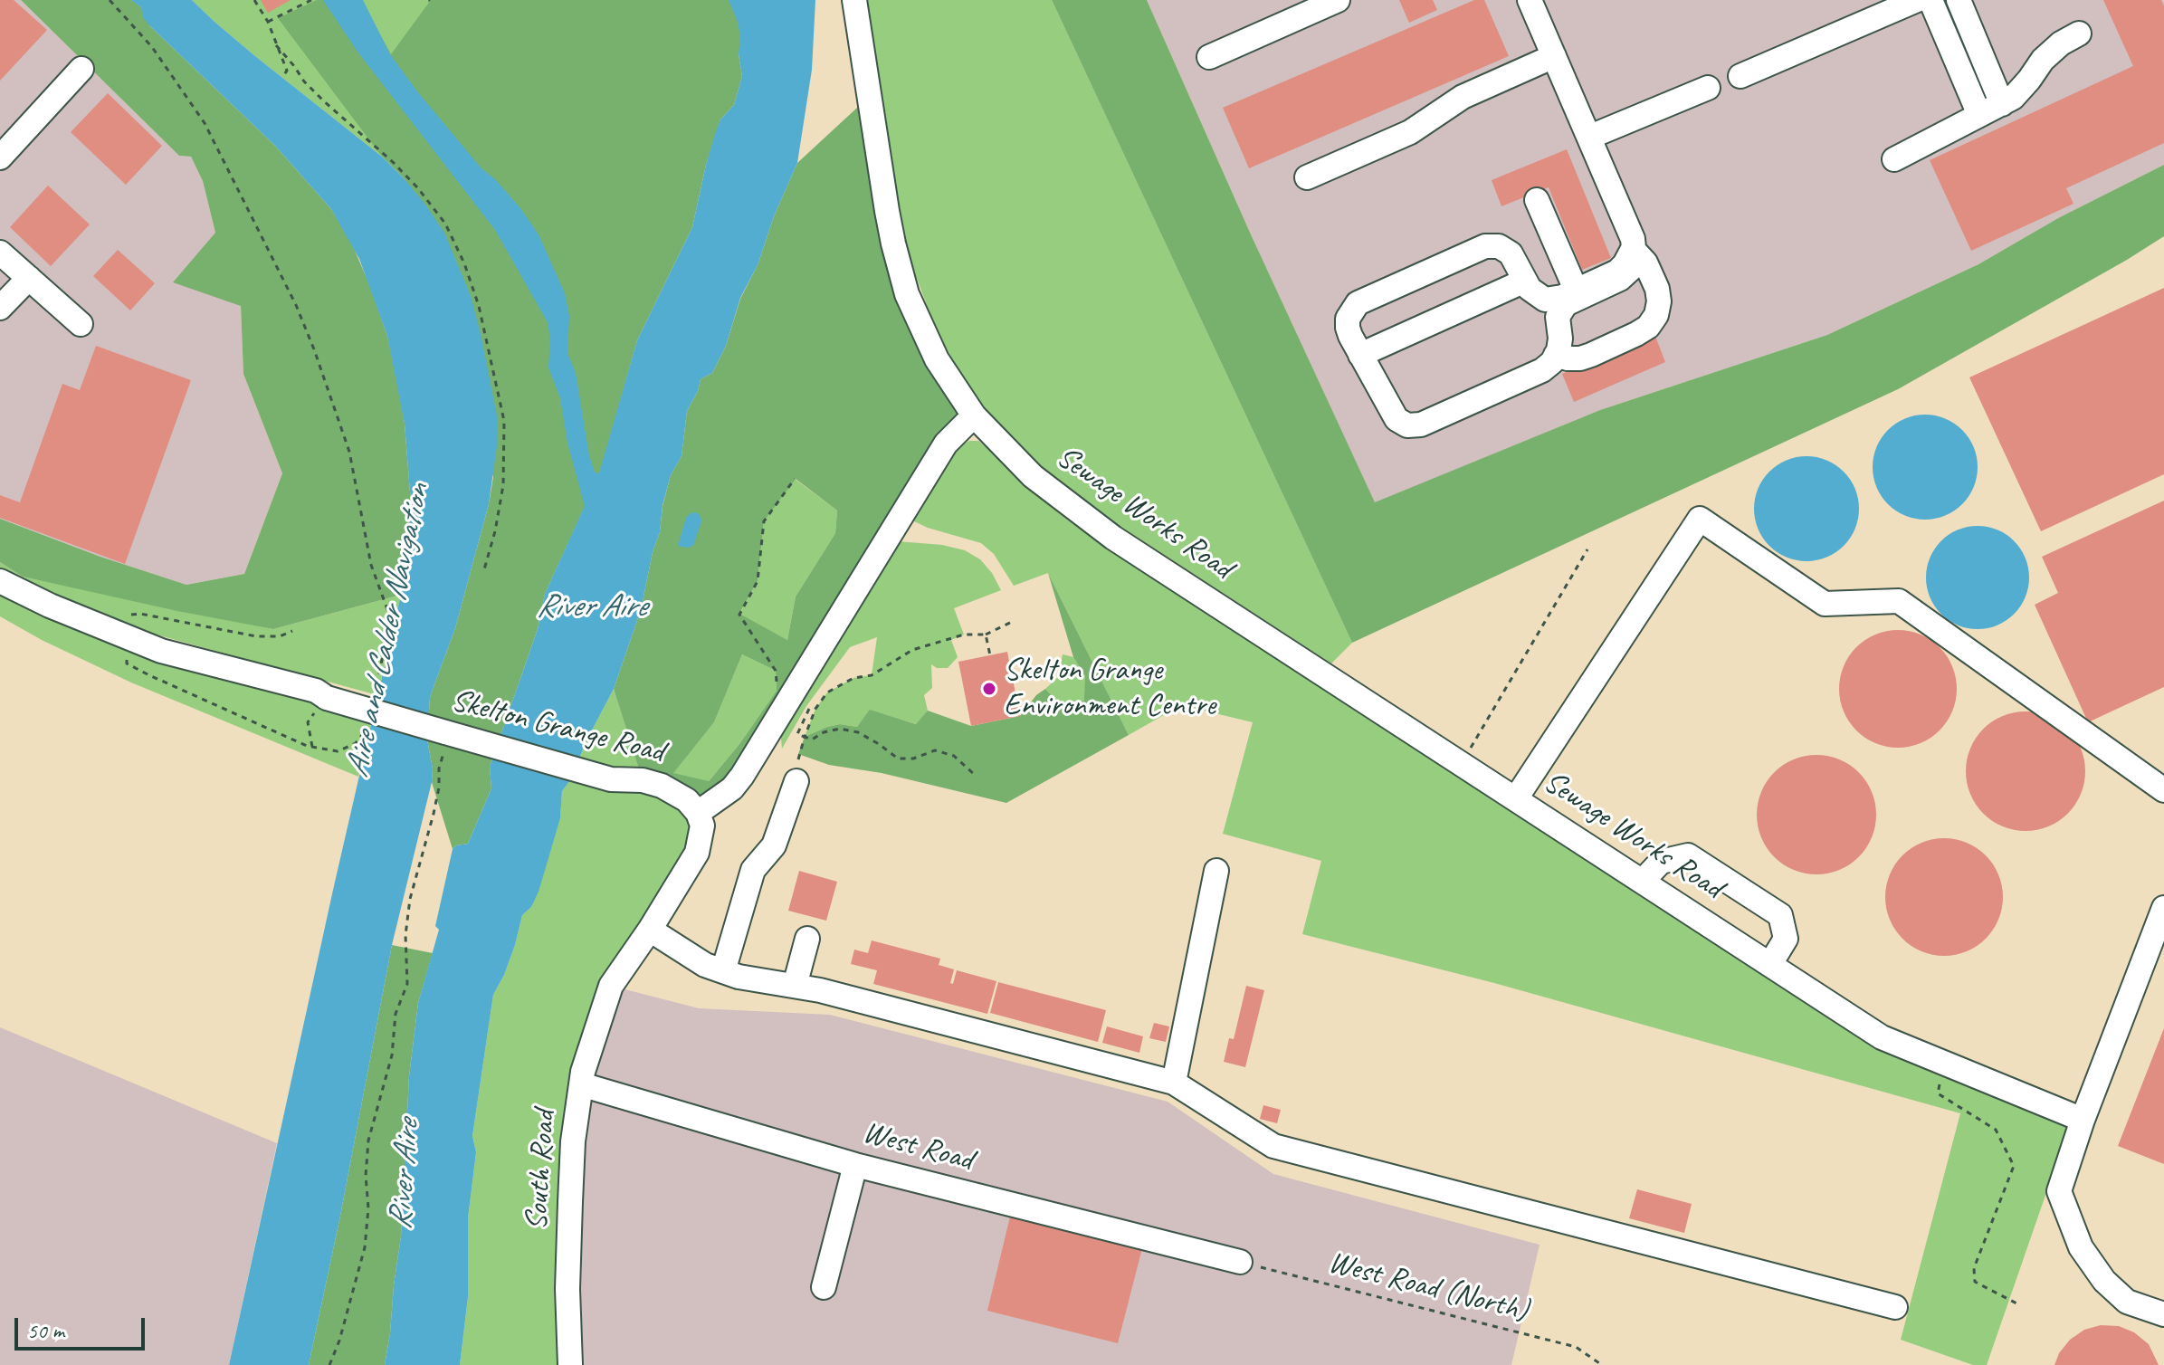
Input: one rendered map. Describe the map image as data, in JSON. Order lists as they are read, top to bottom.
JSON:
{
  "streets": {
    "street": [
      "Sewage Works Road",
      "Skelton Grange Road",
      "West Road",
      "South Road"
    ],
    "path": ["West Road (North)"]
  },
  "crossings": [
    ["West Road", "South Road"],
    ["West Road", "West Road (North)"]
  ],
  "water": ["River Aire", "Aire and Calder Navigation"],
  "places": ["Skelton Grange Environment Centre"],
  "scale_bar": "50 m"
}
